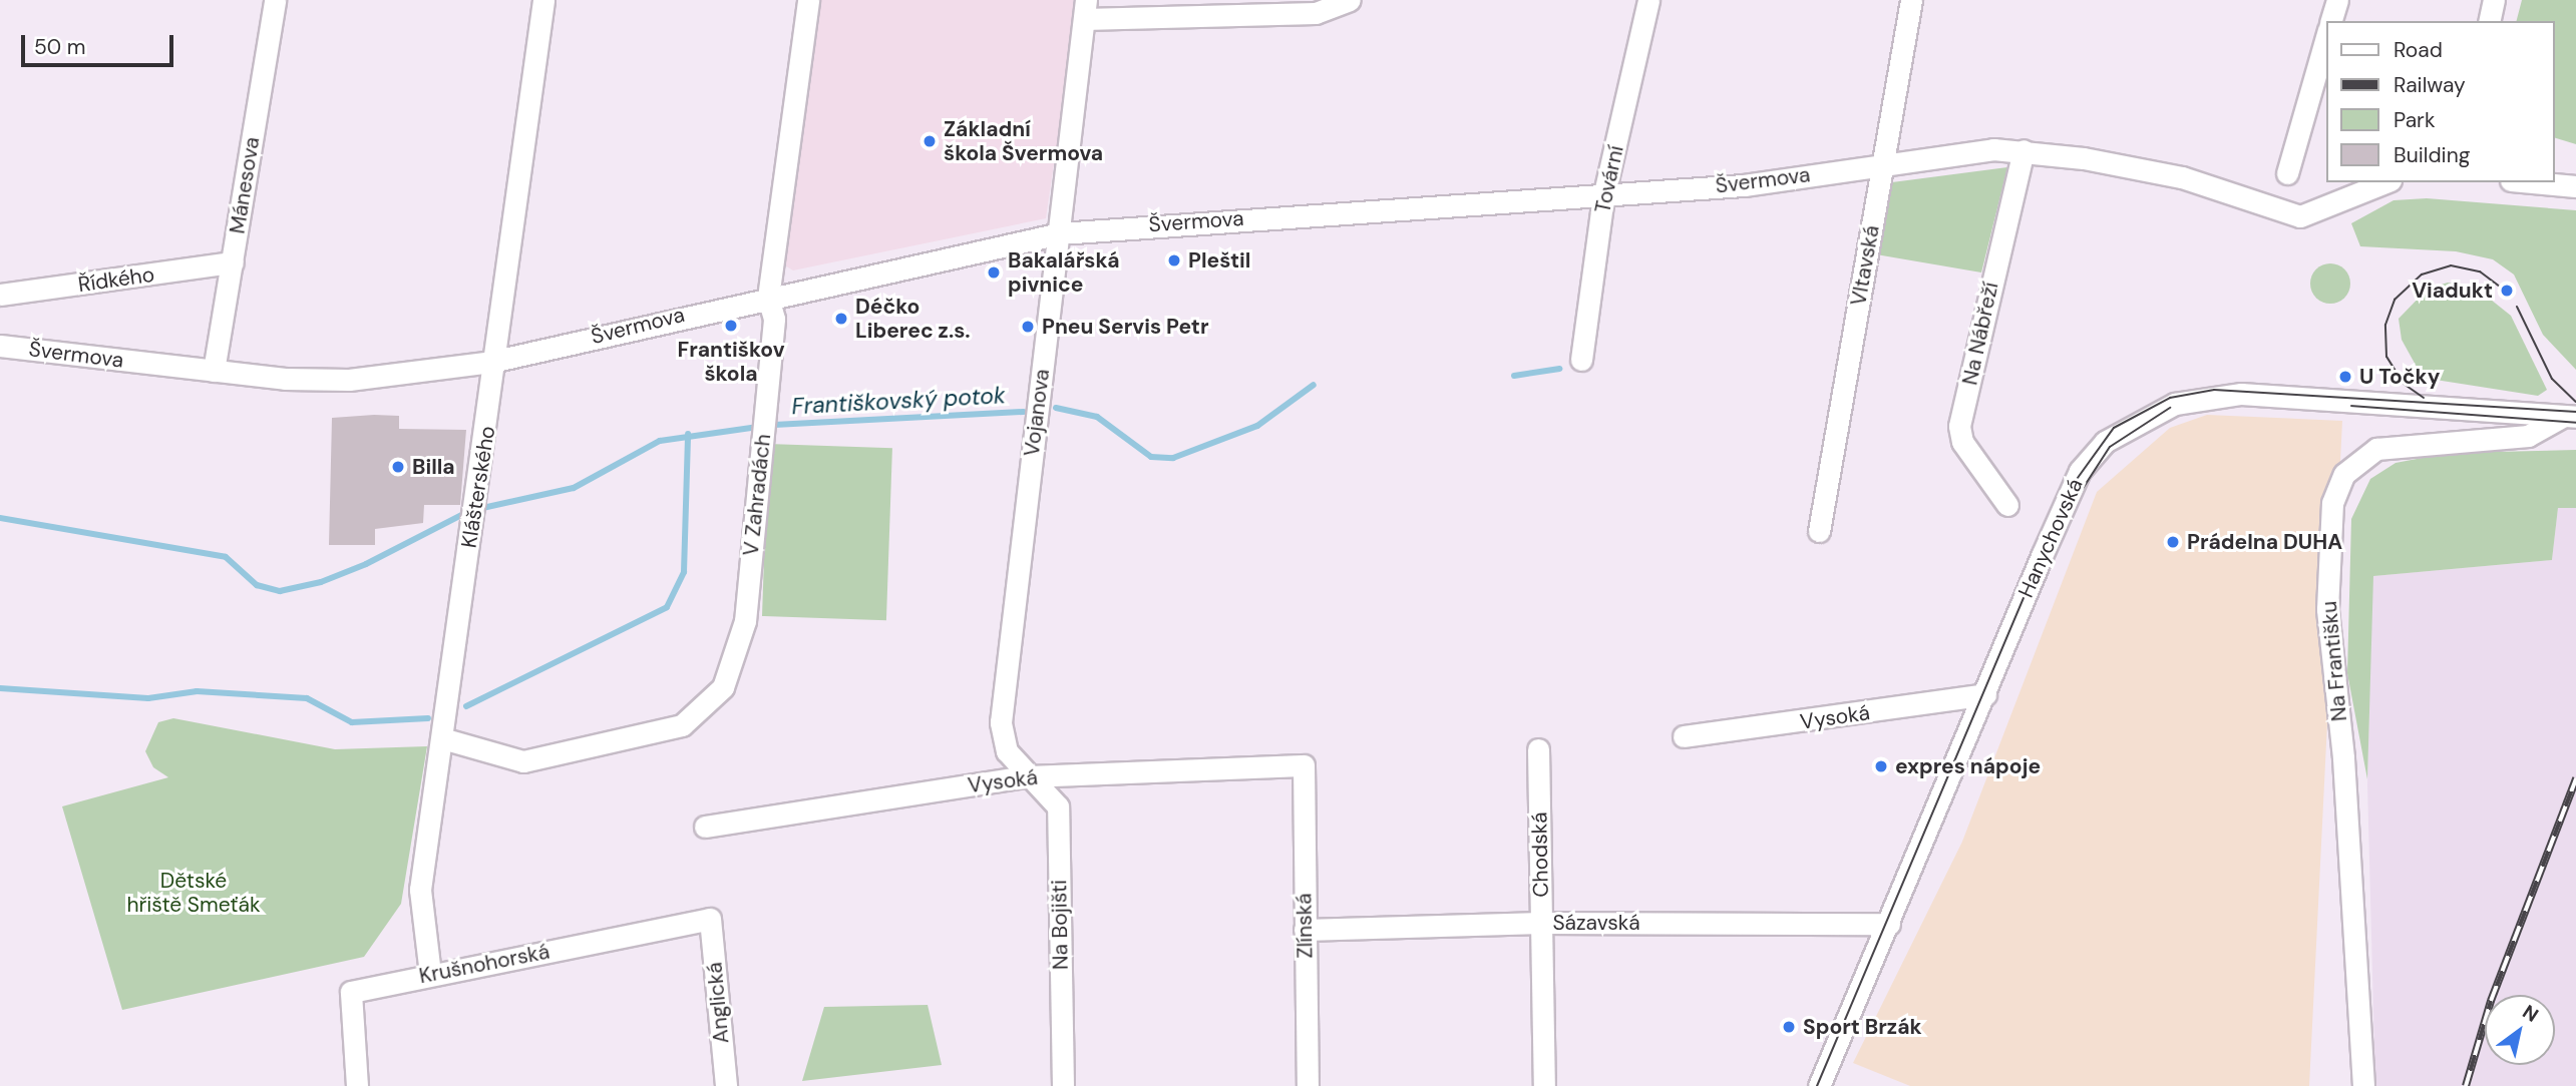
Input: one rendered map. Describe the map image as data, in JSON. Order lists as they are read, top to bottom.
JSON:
{
  "streets": {
    "street": [
      "Tovární",
      "Švermova",
      "Mánesova",
      "Vltavská",
      "Řídkého",
      "Na Nábřeží",
      "Vojanova",
      "Klášterského",
      "V Zahradách",
      "Hanychovská",
      "Na Františku",
      "Vysoká",
      "Chodská",
      "Sázavská",
      "Na Bojišti",
      "Zlínská",
      "Krušnohorská",
      "Anglická"
    ]
  },
  "crossings": [
    ["Tovární", "Švermova"],
    ["Švermova", "Mánesova"],
    ["Švermova", "Vltavská"],
    ["Švermova", "Na Nábřeží"],
    ["Švermova", "Vojanova"],
    ["Švermova", "Klášterského"],
    ["Švermova", "V Zahradách"],
    ["Mánesova", "Řídkého"],
    ["Vojanova", "Vysoká"],
    ["Vojanova", "Na Bojišti"],
    ["Klášterského", "V Zahradách"],
    ["Klášterského", "Krušnohorská"],
    ["Hanychovská", "Na Františku"],
    ["Hanychovská", "Vysoká"],
    ["Hanychovská", "Sázavská"],
    ["Vysoká", "Na Bojišti"],
    ["Vysoká", "Zlínská"],
    ["Chodská", "Sázavská"],
    ["Sázavská", "Zlínská"],
    ["Krušnohorská", "Anglická"]
  ],
  "water": ["Františkovský potok"],
  "parks": ["Dětské hřiště Smeťák"],
  "places": [
    "Základní škola Švermova",
    "Pleštil",
    "Bakalářská pivnice",
    "Viadukt",
    "Déčko Liberec z.s.",
    "Františkov škola",
    "Pneu Servis Petr",
    "U Točky",
    "Billa",
    "Prádelna DUHA",
    "expres nápoje",
    "Sport Brzák"
  ],
  "legend": [
    "Road",
    "Railway",
    "Park",
    "Building"
  ],
  "scale_bar": "50 m",
  "north": "top right"
}
